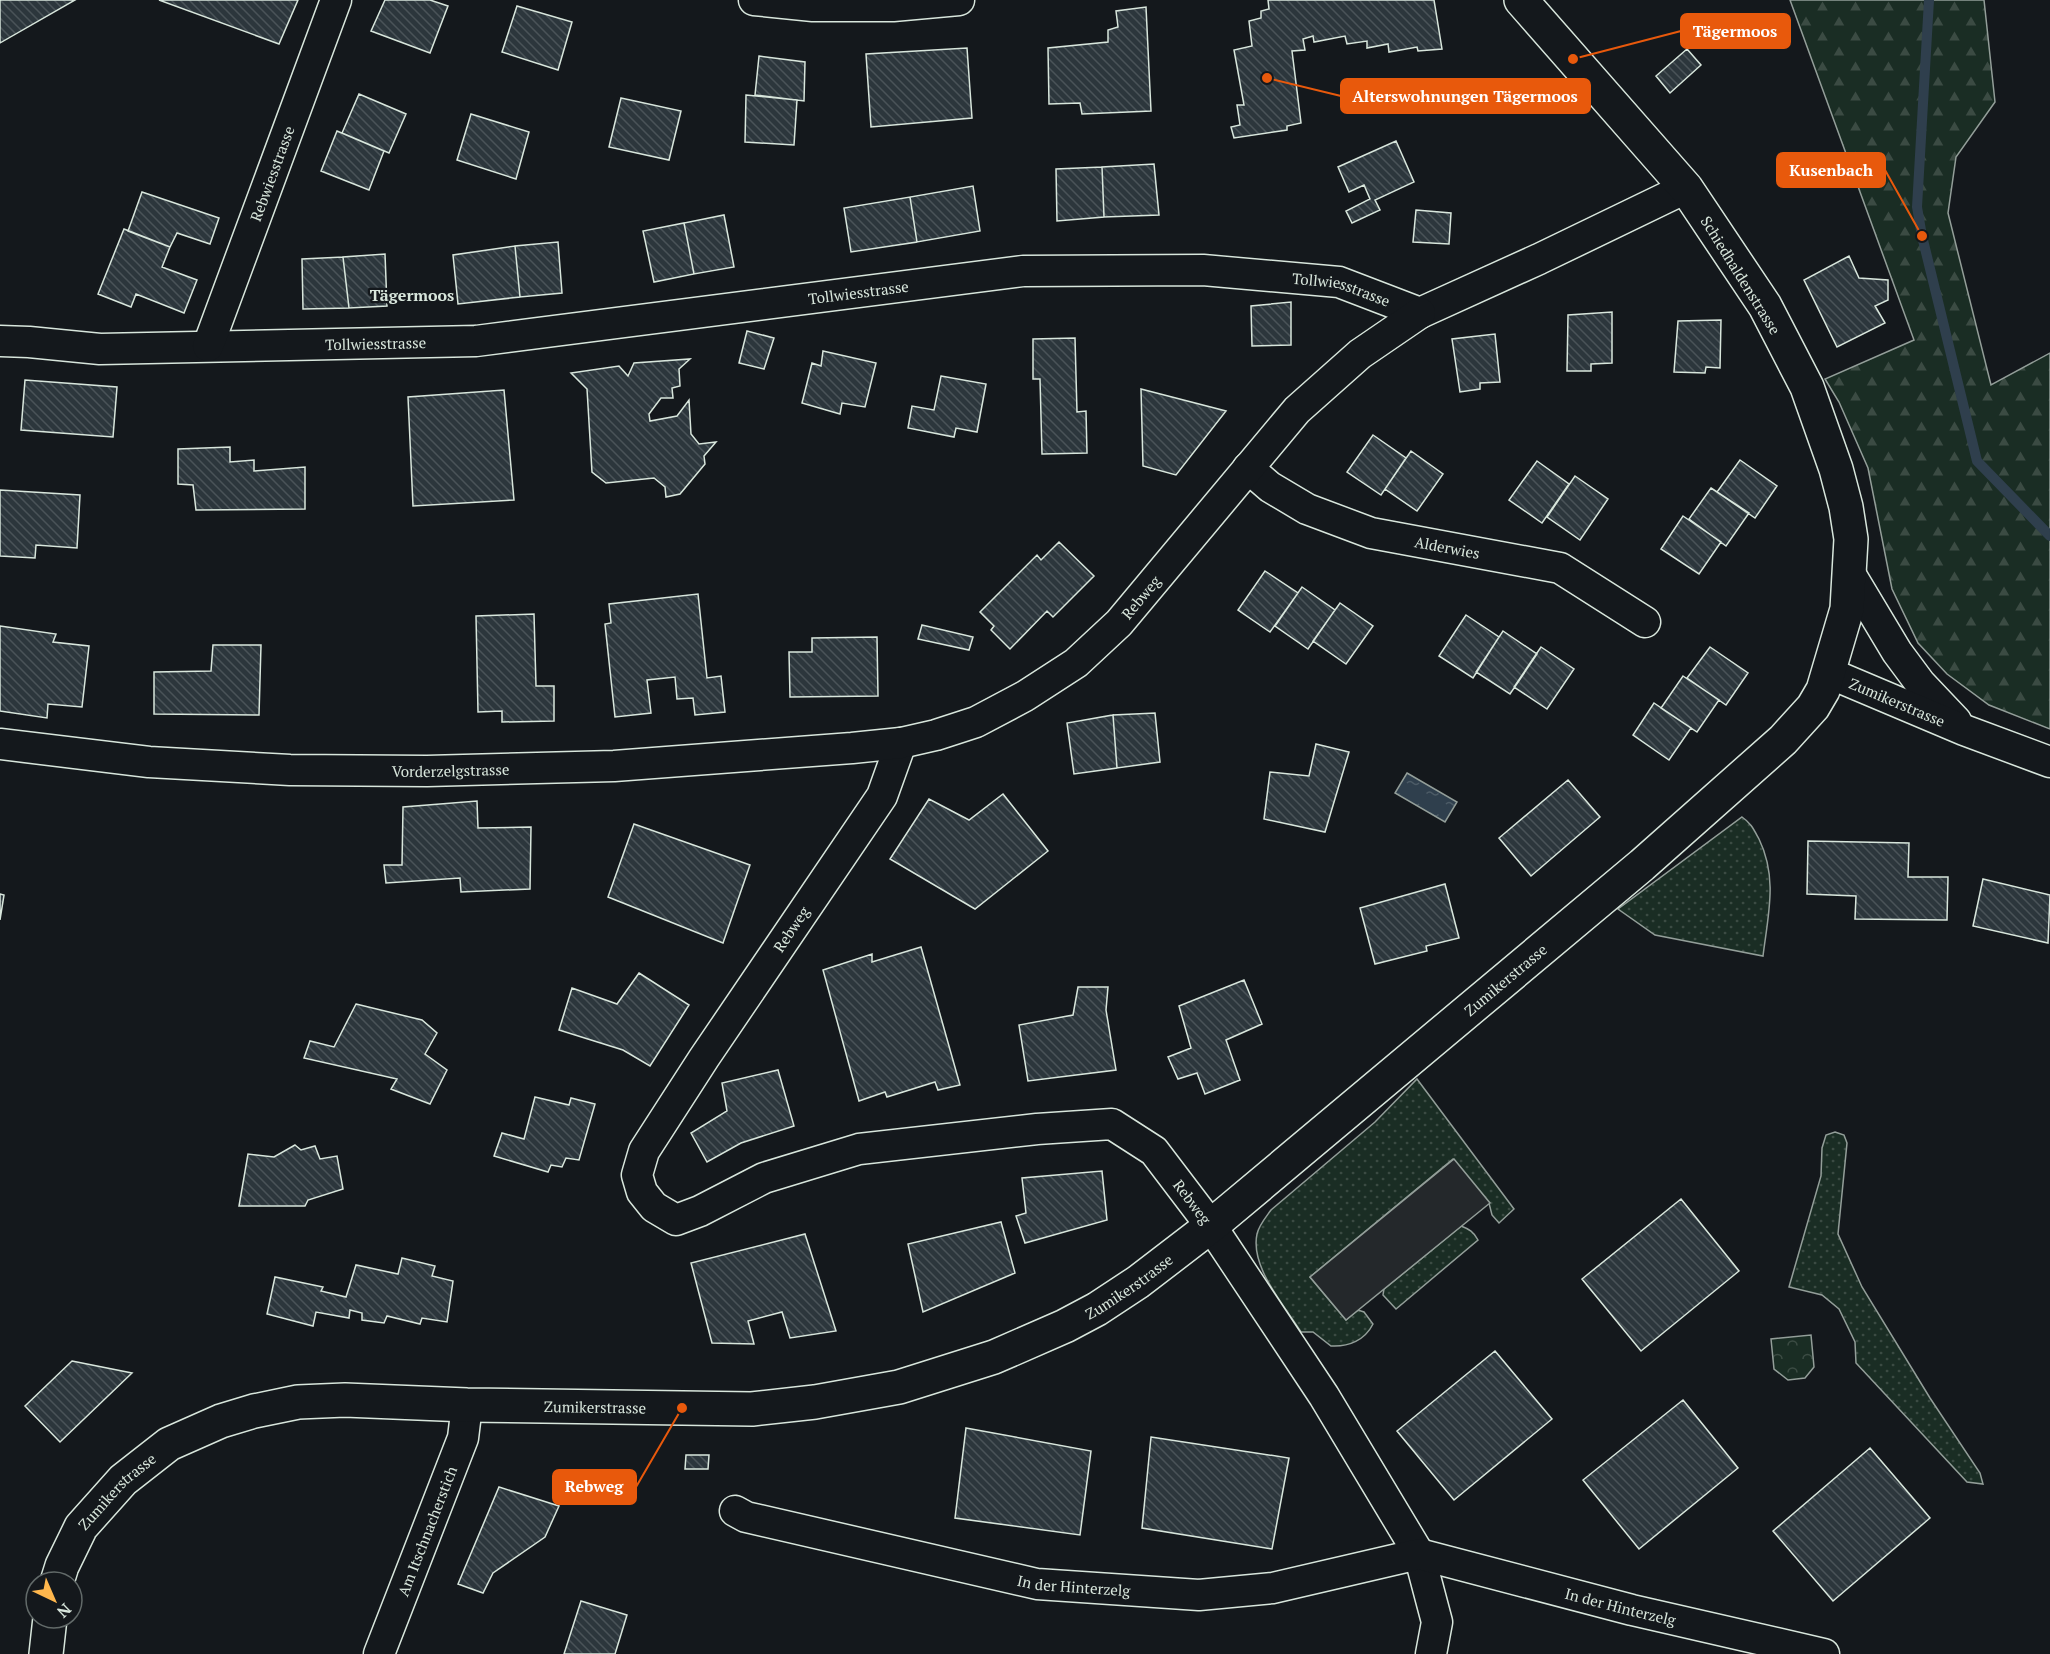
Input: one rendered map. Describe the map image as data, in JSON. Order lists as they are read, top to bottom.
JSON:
{
  "streets": {
    "main road": ["Schiedhaldenstrasse", "Zumikerstrasse"],
    "street": [
      "Rebwiesstrasse",
      "Tollwiesstrasse",
      "Alderwies",
      "Rebweg",
      "Vorderzelgstrasse",
      "Am Itschnacherstich",
      "In der Hinterzelg"
    ]
  },
  "crossings": [
    ["Rebwiesstrasse", "Tollwiesstrasse"],
    ["Schiedhaldenstrasse", "Zumikerstrasse"],
    ["Tollwiesstrasse", "Rebweg"],
    ["Alderwies", "Rebweg"],
    ["Rebweg", "Zumikerstrasse"],
    ["Rebweg", "Vorderzelgstrasse"],
    ["Rebweg", "In der Hinterzelg"],
    ["Zumikerstrasse", "Am Itschnacherstich"]
  ],
  "districts": ["Tägermoos"],
  "places": [
    "Tägermoos",
    "Alterswohnungen Tägermoos",
    "Kusenbach",
    "Rebweg"
  ],
  "north": "bottom right"
}
